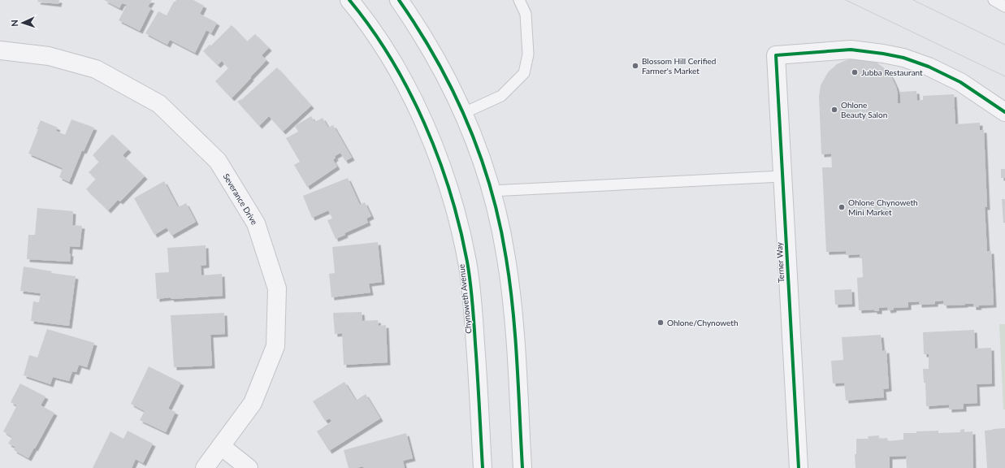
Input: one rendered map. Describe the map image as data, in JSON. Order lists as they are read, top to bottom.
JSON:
{
  "streets": {
    "street": ["Severance Drive", "Terner Way", "Chynoweth Avenue"]
  },
  "places": [
    "Blossom Hill Cerified Farmer's Market",
    "Jubba Restaurant",
    "Ohlone Beauty Salon",
    "Ohlone Chynoweth Mini Market",
    "Ohlone/Chynoweth"
  ],
  "north": "left"
}
